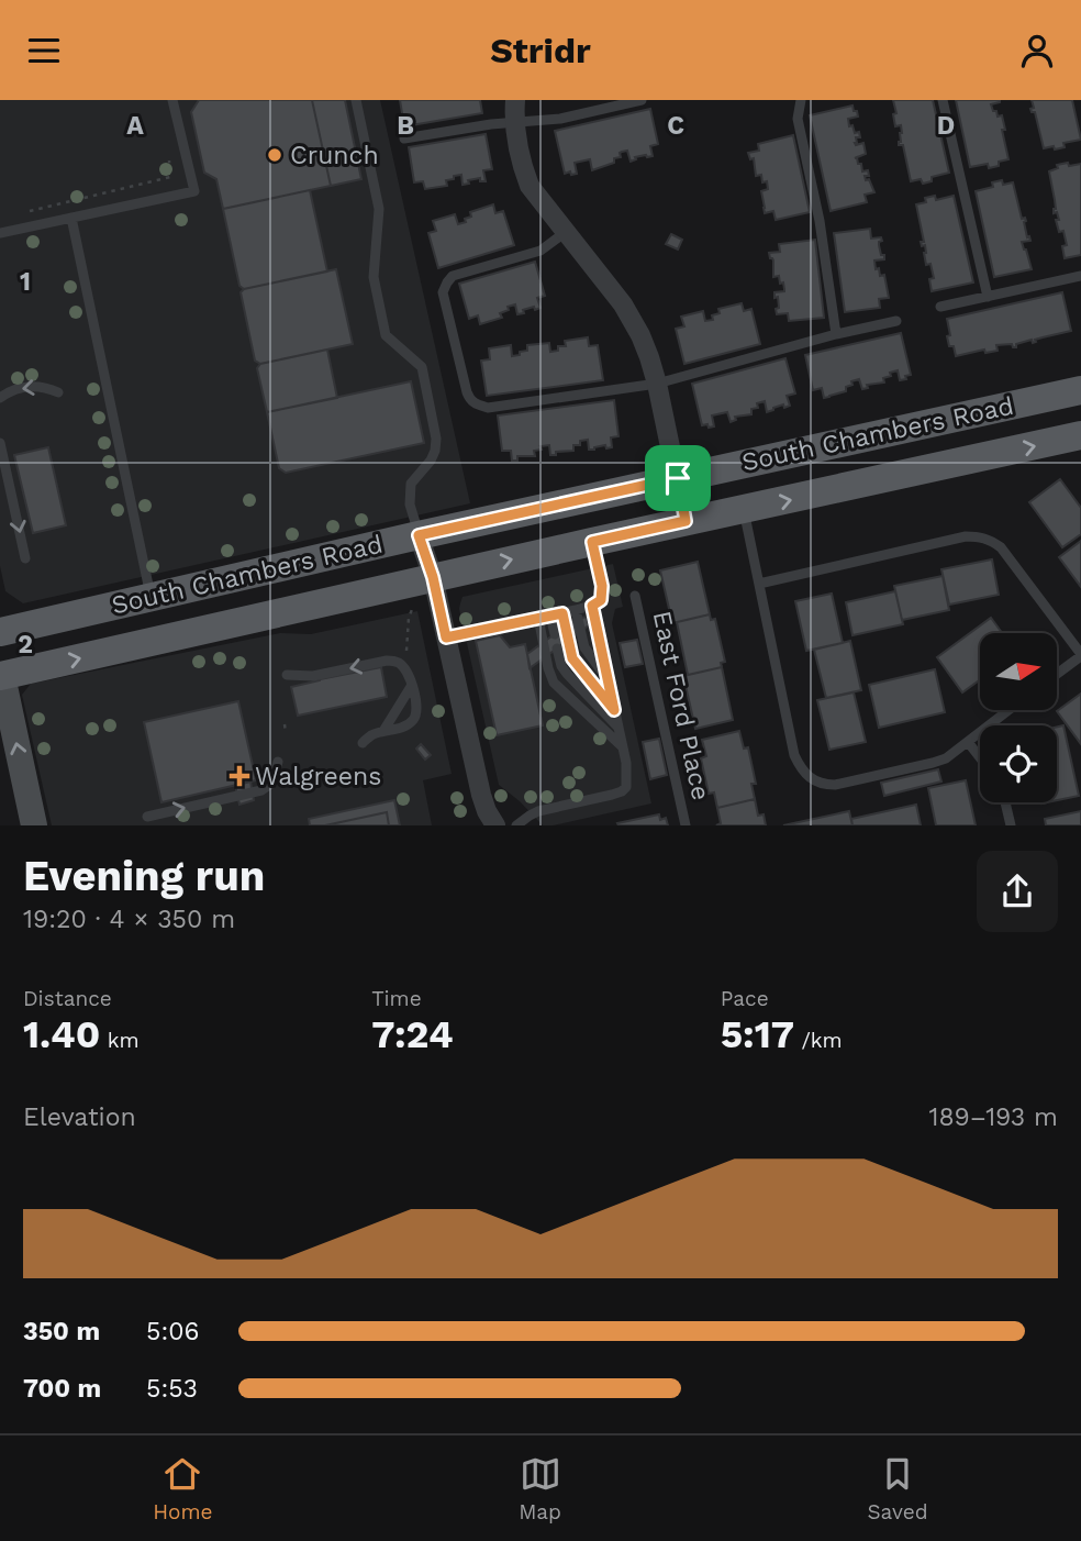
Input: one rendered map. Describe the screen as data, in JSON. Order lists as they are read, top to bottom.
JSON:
{
  "streets": {
    "main road": ["South Chambers Road"],
    "lane": ["East Ford Place"]
  },
  "places": {
    "other": ["Crunch"],
    "health": ["Walgreens"]
  },
  "north": "right",
  "page": {
    "header": "Stridr",
    "heading": ["Evening run", "19:20 · 4 × 350 m"],
    "stats": [
      ["Distance", "1.40 km"],
      ["Time", "7:24"],
      ["Pace", "5:17 /km"]
    ],
    "chart": ["Elevation", "189–193 m"],
    "list": [
      {
        "name": "350 m",
        "note": "5:06"
      },
      {
        "name": "700 m",
        "note": "5:53"
      }
    ],
    "tabs": ["Home", "Map", "Saved"]
  },
  "grid": {
    "columns": [
      "A",
      "B",
      "C",
      "D"
    ],
    "rows": ["1", "2"]
  }
}
